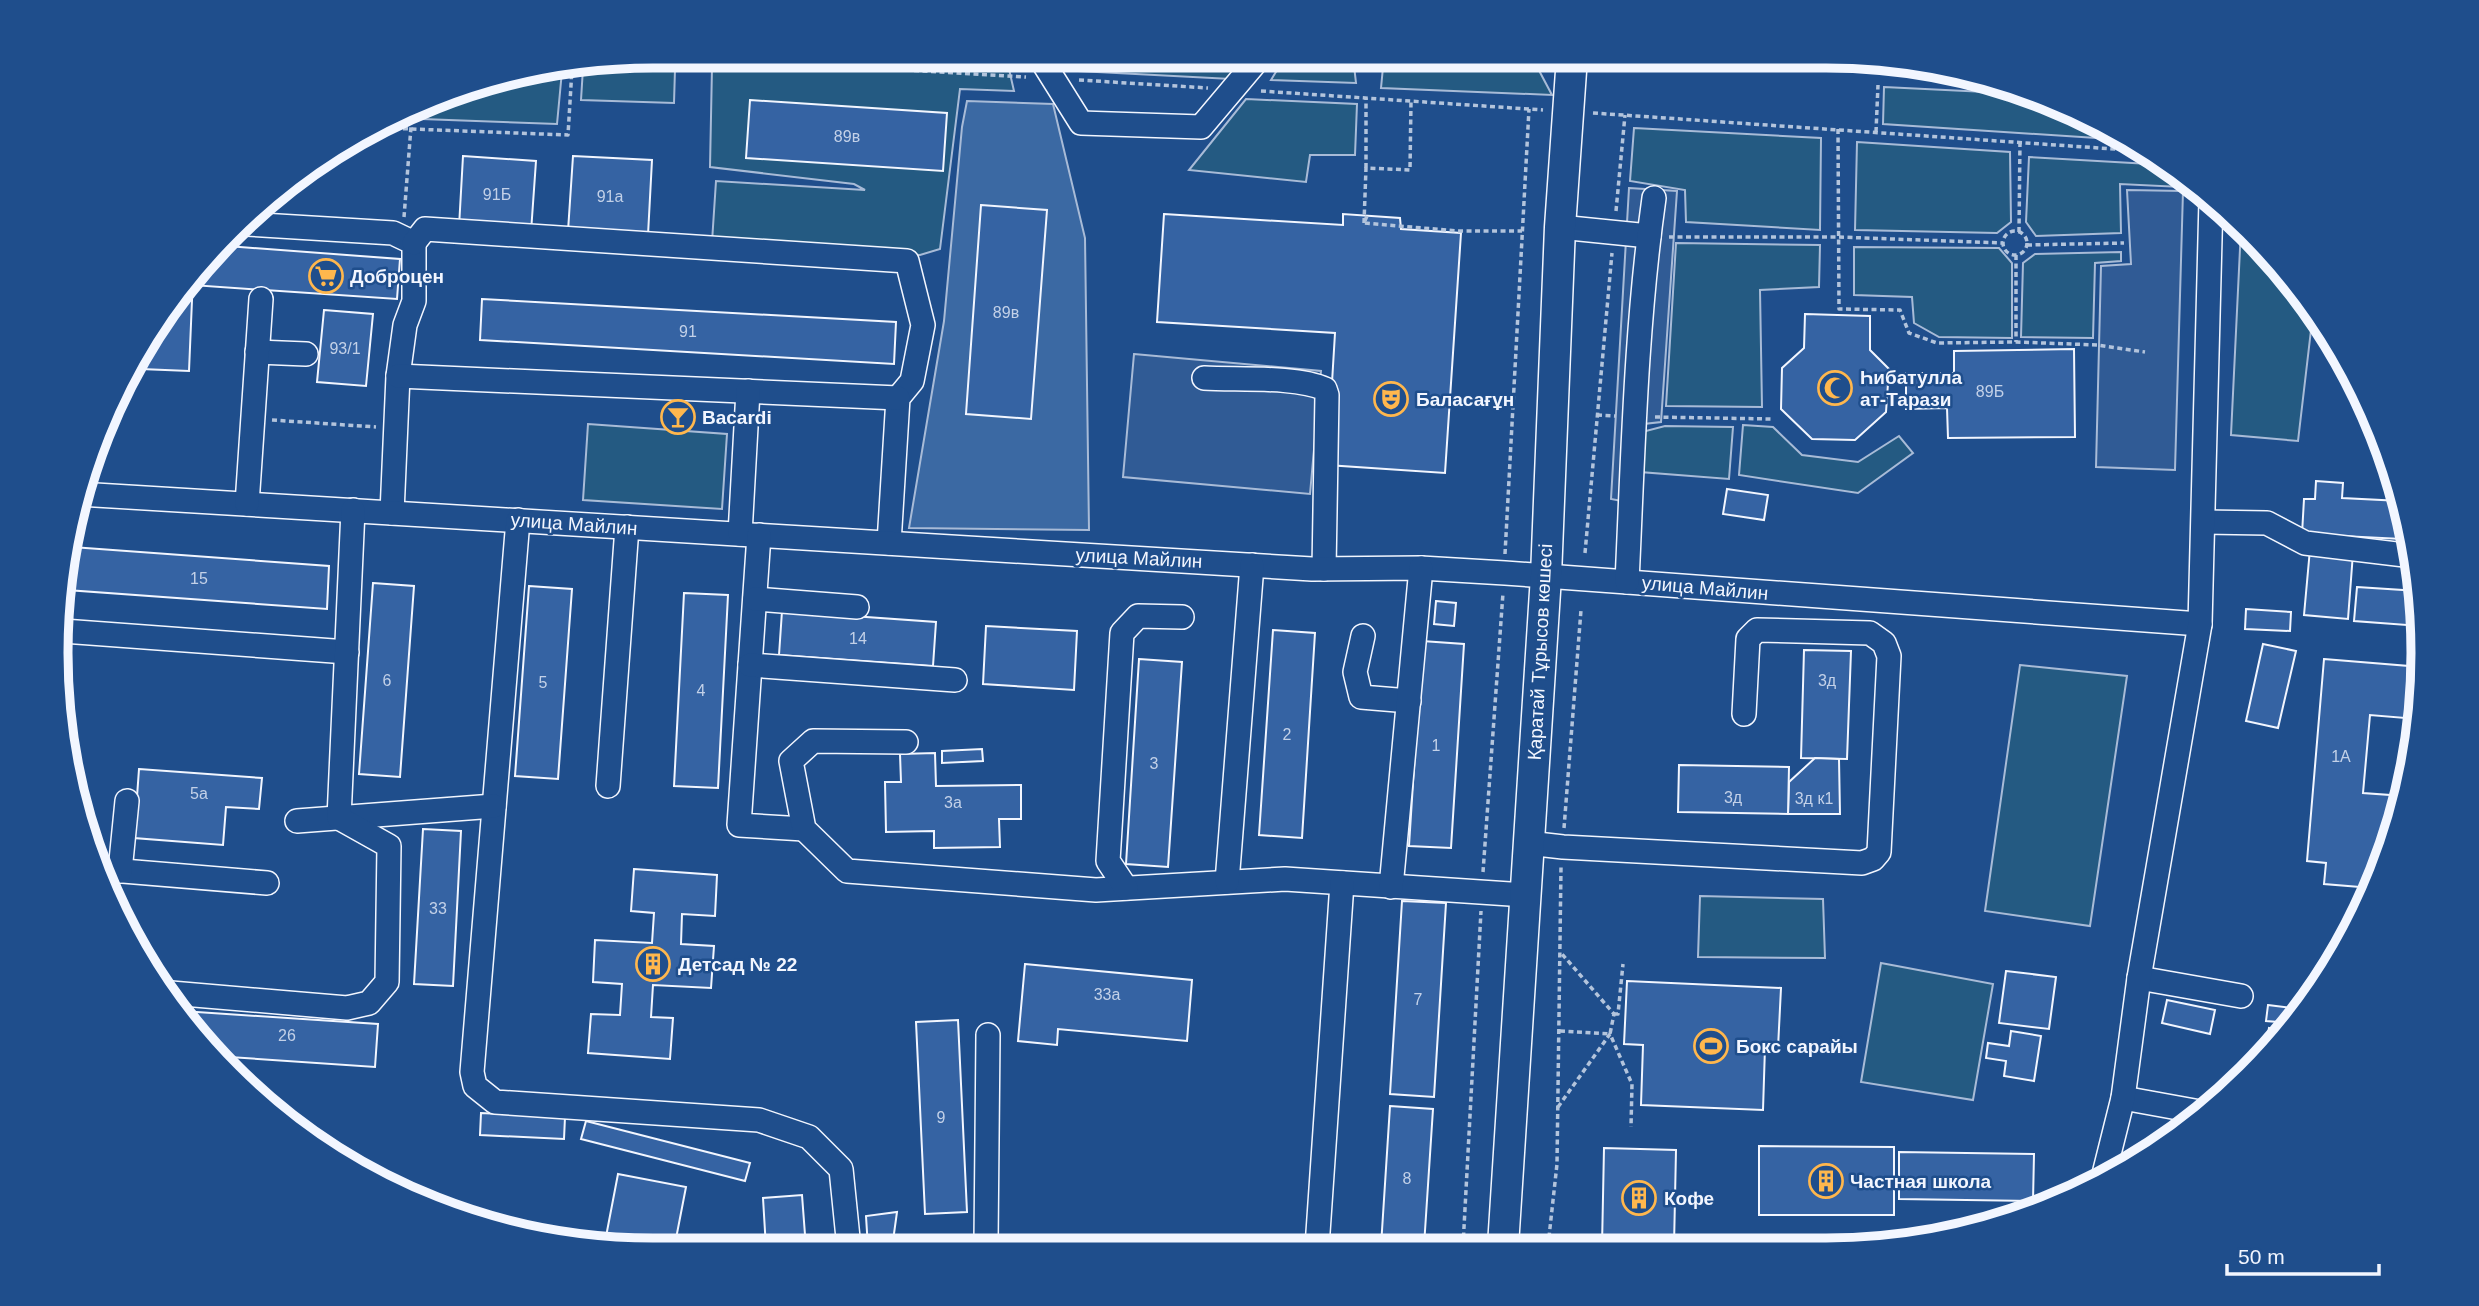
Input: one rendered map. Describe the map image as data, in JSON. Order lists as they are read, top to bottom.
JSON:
{
  "streets": {
    "main road": ["Қаратай Тұрысов көшесі"],
    "street": ["улица Майлин"]
  },
  "crossings": [
    ["улица Майлин", "Қаратай Тұрысов көшесі"]
  ],
  "places": {
    "supermarket": ["Доброцен"],
    "mosque": ["Һибатулла ат-Тарази"],
    "theatre": ["Баласағұн"],
    "bar": ["Bacardi"],
    "building": ["Детсад № 22", "Частная школа", "Кофе"],
    "sports": ["Бокс сарайы"]
  },
  "house_numbers": [
    "89в",
    "91Б",
    "91а",
    "89в",
    "91",
    "93/1",
    "89Б",
    "15",
    "14",
    "6",
    "3д",
    "5",
    "4",
    "2",
    "1",
    "1А",
    "3",
    "5а",
    "3д",
    "3д к1",
    "3а",
    "33",
    "33а",
    "7",
    "26",
    "9",
    "8"
  ],
  "scale_bar": "50 m"
}
